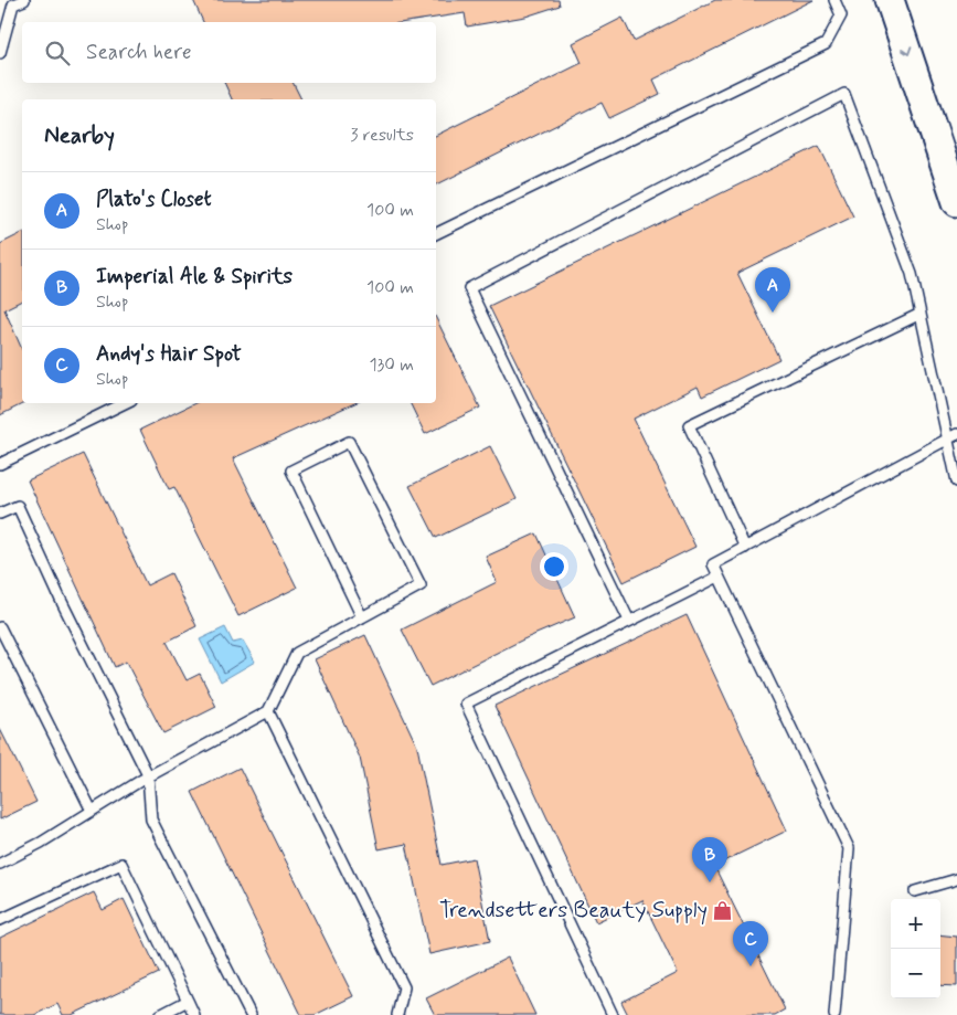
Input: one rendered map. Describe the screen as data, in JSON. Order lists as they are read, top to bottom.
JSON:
{
  "places": {
    "shop": ["Trendsetters Beauty Supply"]
  },
  "page": {
    "search": "Search here",
    "heading": ["Nearby", "3 results"],
    "list": [
      {
        "mark": "A",
        "name": "Plato's Closet",
        "note": "Shop",
        "value": "100 m"
      },
      {
        "mark": "B",
        "name": "Imperial Ale & Spirits",
        "note": "Shop",
        "value": "100 m"
      },
      {
        "mark": "C",
        "name": "Andy's Hair Spot",
        "note": "Shop",
        "value": "130 m"
      }
    ],
    "pins": ["A", "B", "C"],
    "map_buttons": ["+", "−"]
  }
}
